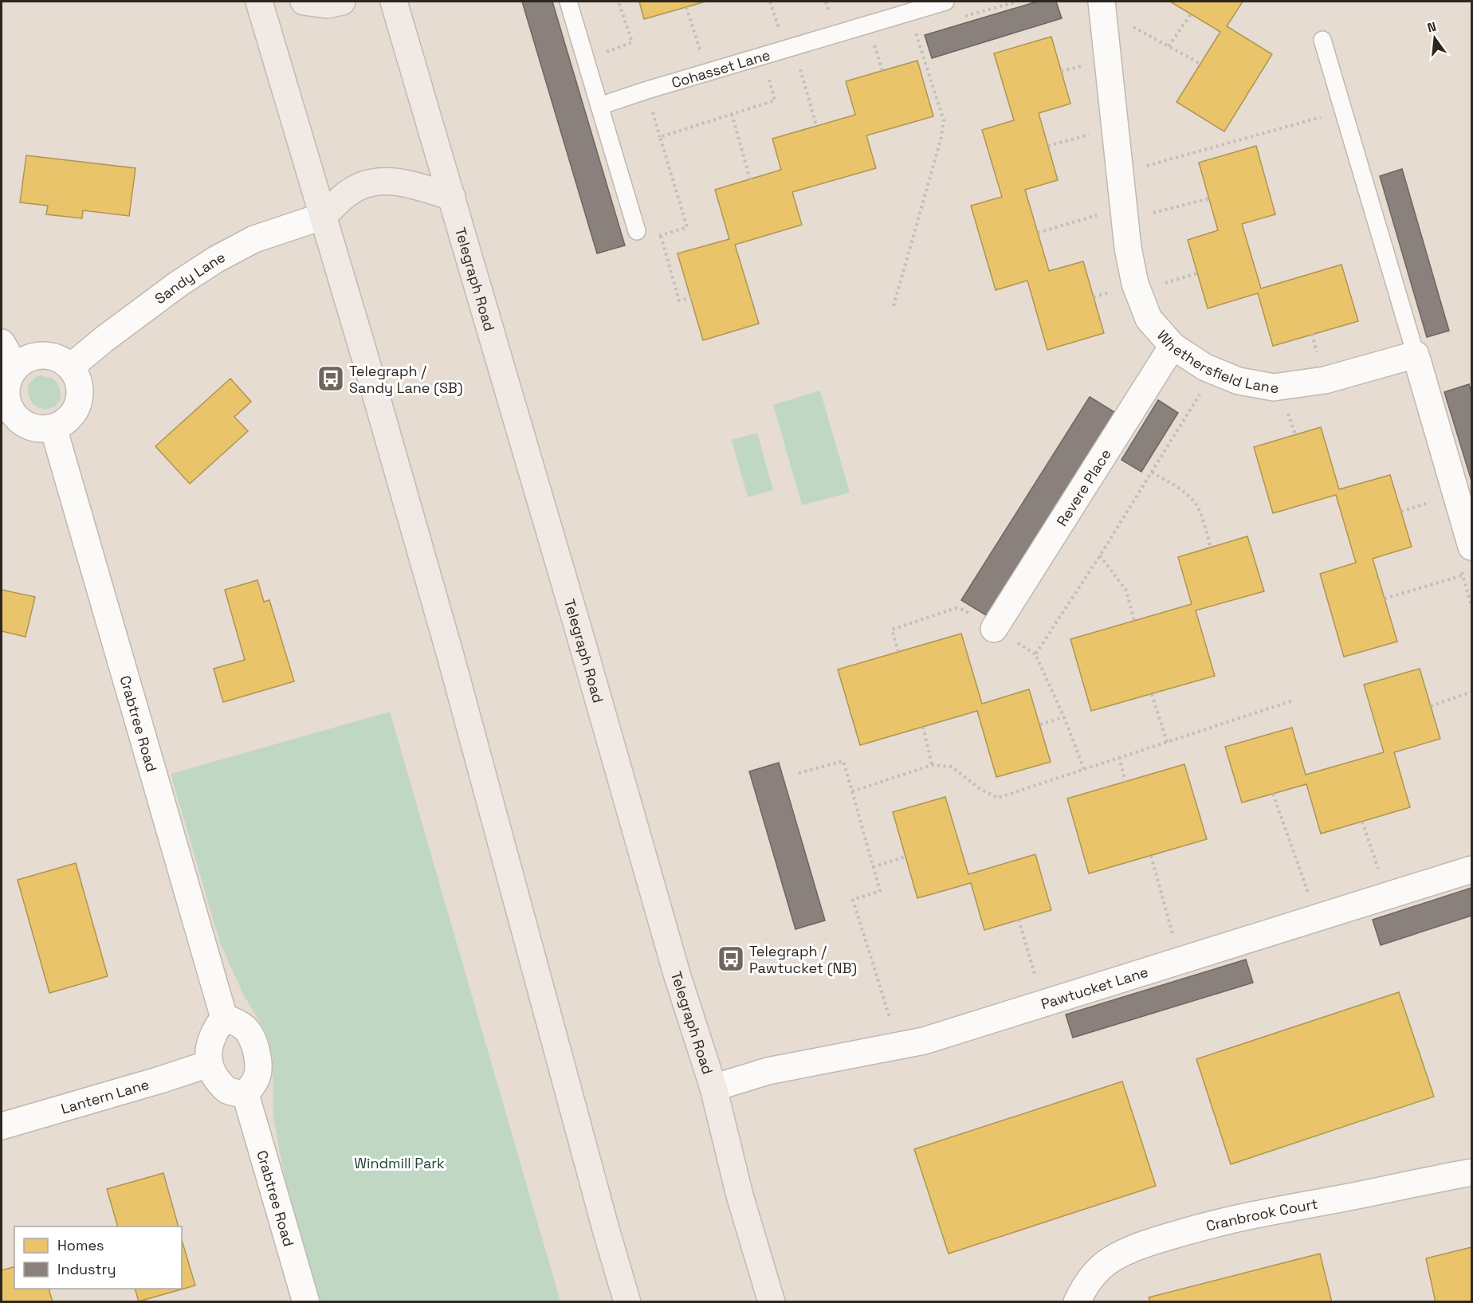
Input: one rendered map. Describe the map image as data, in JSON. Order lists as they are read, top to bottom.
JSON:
{
  "streets": {
    "highway": ["Telegraph Road"],
    "street": [
      "Sandy Lane",
      "Whethersfield Lane",
      "Revere Place",
      "Crabtree Road",
      "Pawtucket Lane",
      "Lantern Lane",
      "Cranbrook Court"
    ],
    "lane": ["Cohasset Lane"]
  },
  "crossings": [
    ["Sandy Lane", "Crabtree Road"],
    ["Telegraph Road", "Pawtucket Lane"],
    ["Whethersfield Lane", "Revere Place"],
    ["Crabtree Road", "Lantern Lane"]
  ],
  "parks": ["Windmill Park"],
  "places": {
    "bus stop": ["Telegraph / Sandy Lane (SB)", "Telegraph / Pawtucket (NB)"]
  },
  "legend": ["Homes", "Industry"],
  "north": "top"
}
